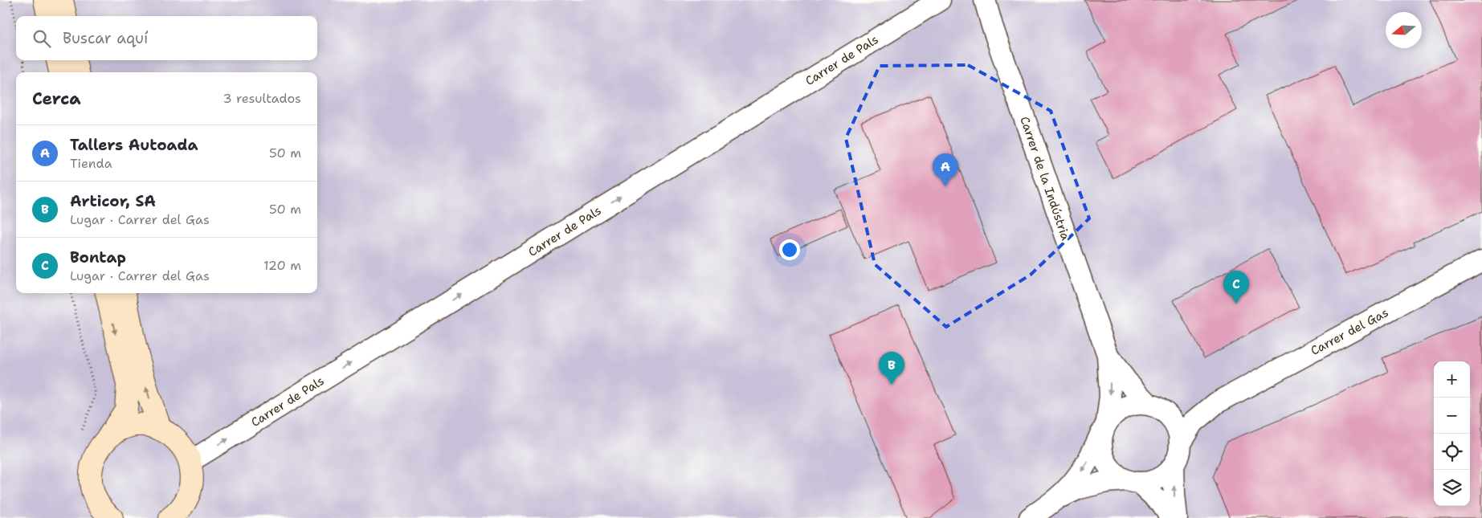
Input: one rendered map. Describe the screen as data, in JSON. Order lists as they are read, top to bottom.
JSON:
{
  "streets": {
    "street": ["Carrer de Pals", "Carrer de la Indústria", "Carrer del Gas"]
  },
  "crossings": [
    ["Carrer de la Indústria", "Carrer del Gas"]
  ],
  "one_way": ["Carrer de Pals"],
  "north": "left",
  "page": {
    "search": "Buscar aquí",
    "heading": ["Cerca", "3 resultados"],
    "list": [
      {
        "mark": "A",
        "name": "Tallers Autoada",
        "note": "Tienda",
        "value": "50 m"
      },
      {
        "mark": "B",
        "name": "Articor, SA",
        "note": "Lugar · Carrer del Gas",
        "value": "50 m"
      },
      {
        "mark": "C",
        "name": "Bontap",
        "note": "Lugar · Carrer del Gas",
        "value": "120 m"
      }
    ],
    "pins": ["A", "C", "B"],
    "map_buttons": ["+", "−"]
  }
}
